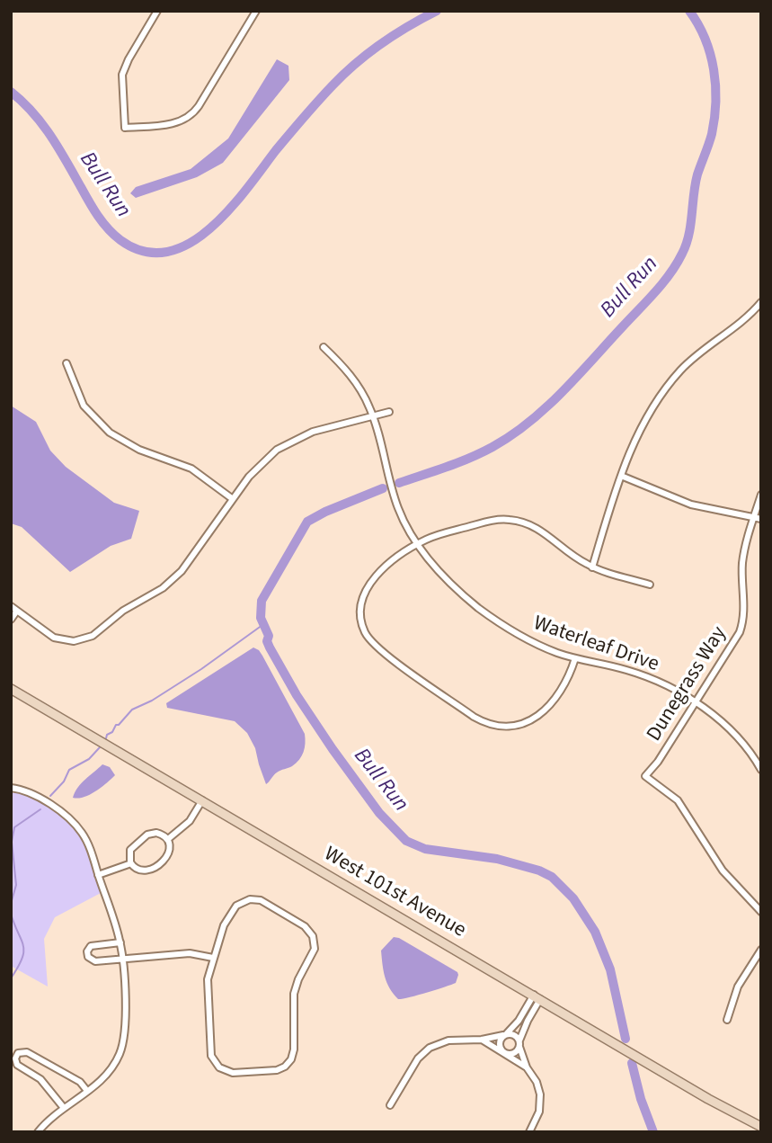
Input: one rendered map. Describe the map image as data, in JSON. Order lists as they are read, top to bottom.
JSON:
{
  "streets": {
    "street": ["Waterleaf Drive", "Dunegrass Way", "West 101st Avenue"]
  },
  "crossings": [
    ["Waterleaf Drive", "Dunegrass Way"]
  ],
  "water": ["Bull Run"]
}
